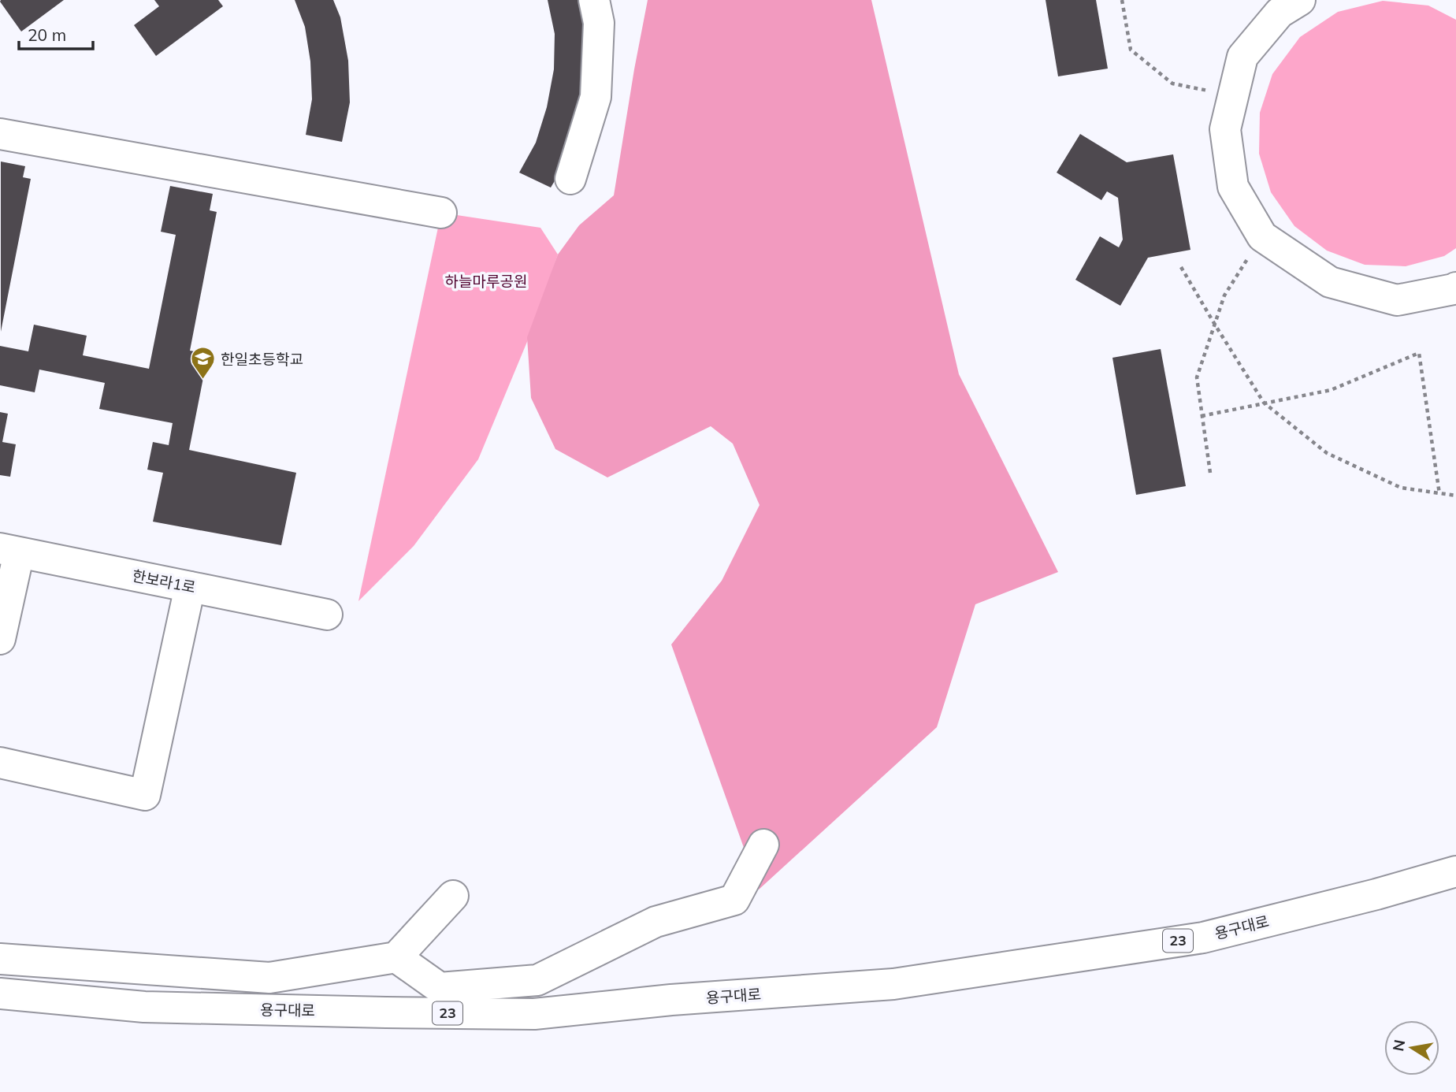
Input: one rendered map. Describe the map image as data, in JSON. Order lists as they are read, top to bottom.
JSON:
{
  "streets": {
    "main road": ["한보라1로", "용구대로", "23"]
  },
  "parks": ["하늘마루공원"],
  "places": {
    "school or university": ["한일초등학교"]
  },
  "scale_bar": "20 m",
  "north": "left"
}
